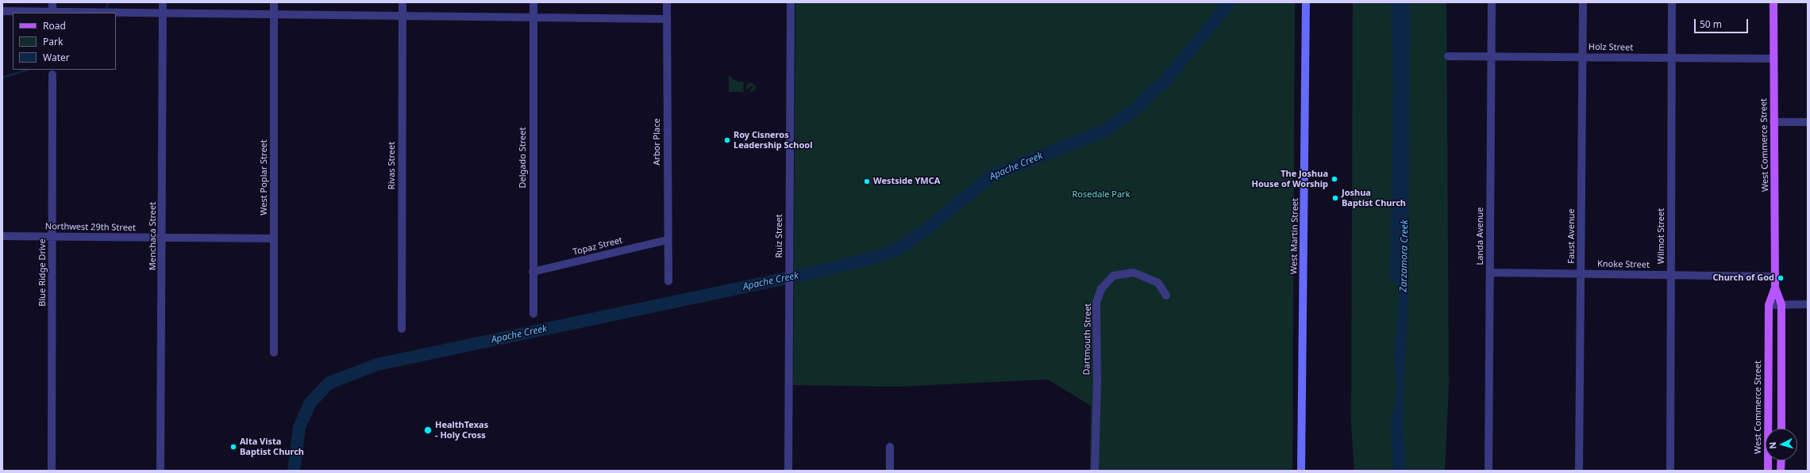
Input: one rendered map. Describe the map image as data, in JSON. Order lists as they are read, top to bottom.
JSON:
{
  "streets": {
    "main road": ["West Commerce Street"],
    "street": [
      "Holz Street",
      "Arbor Place",
      "Delgado Street",
      "Rivas Street",
      "West Poplar Street",
      "Northwest 29th Street",
      "Menchaca Street",
      "Ruiz Street",
      "West Martin Street",
      "Landa Avenue",
      "Faust Avenue",
      "Wilmot Street",
      "Topaz Street",
      "Knoke Street",
      "Blue Ridge Drive",
      "Dartmouth Street"
    ]
  },
  "crossings": [
    ["Holz Street", "West Commerce Street"],
    ["Holz Street", "Landa Avenue"],
    ["Holz Street", "Faust Avenue"],
    ["Holz Street", "Wilmot Street"],
    ["Arbor Place", "Topaz Street"],
    ["West Commerce Street", "Knoke Street"],
    ["Delgado Street", "Topaz Street"],
    ["West Poplar Street", "Northwest 29th Street"],
    ["Northwest 29th Street", "Menchaca Street"],
    ["Northwest 29th Street", "Blue Ridge Drive"],
    ["Landa Avenue", "Knoke Street"],
    ["Faust Avenue", "Knoke Street"],
    ["Wilmot Street", "Knoke Street"]
  ],
  "water": ["Apache Creek", "Zarzamora Creek"],
  "parks": ["Rosedale Park"],
  "places": [
    "Roy Cisneros Leadership School",
    "The Joshua House of Worship",
    "Westside YMCA",
    "Joshua Baptist Church",
    "Church of God",
    "HealthTexas - Holy Cross",
    "Alta Vista Baptist Church"
  ],
  "legend": ["Road", "Park", "Water"],
  "scale_bar": "50 m",
  "north": "left"
}
